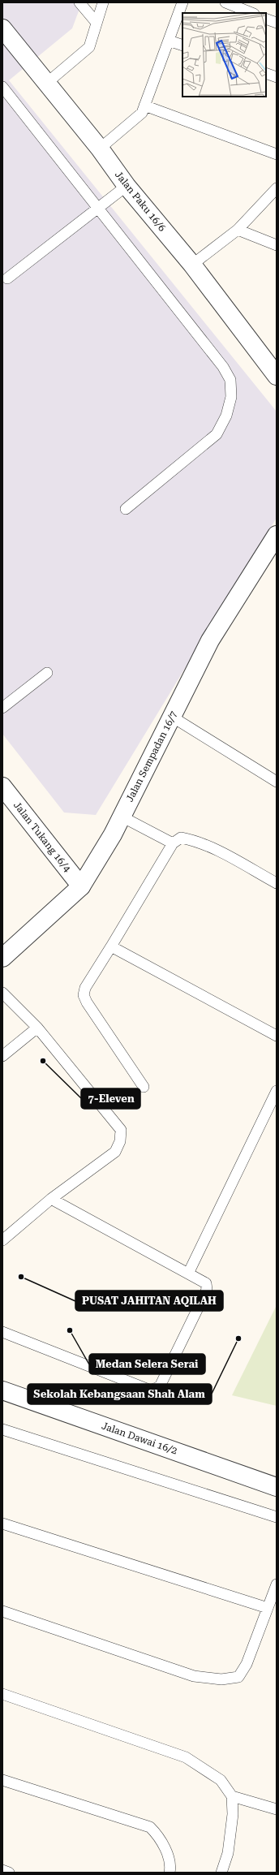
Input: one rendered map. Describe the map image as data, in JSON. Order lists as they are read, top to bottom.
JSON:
{
  "streets": {
    "street": [
      "Jalan Paku 16/6",
      "Jalan Sempadan 16/7",
      "Jalan Tukang 16/4",
      "Jalan Dawai 16/2"
    ]
  },
  "crossings": [
    ["Jalan Sempadan 16/7", "Jalan Tukang 16/4"]
  ],
  "places": [
    "7-Eleven",
    "PUSAT JAHITAN AQILAH",
    "Medan Selera Serai",
    "Sekolah Kebangsaan Shah Alam"
  ]
}
